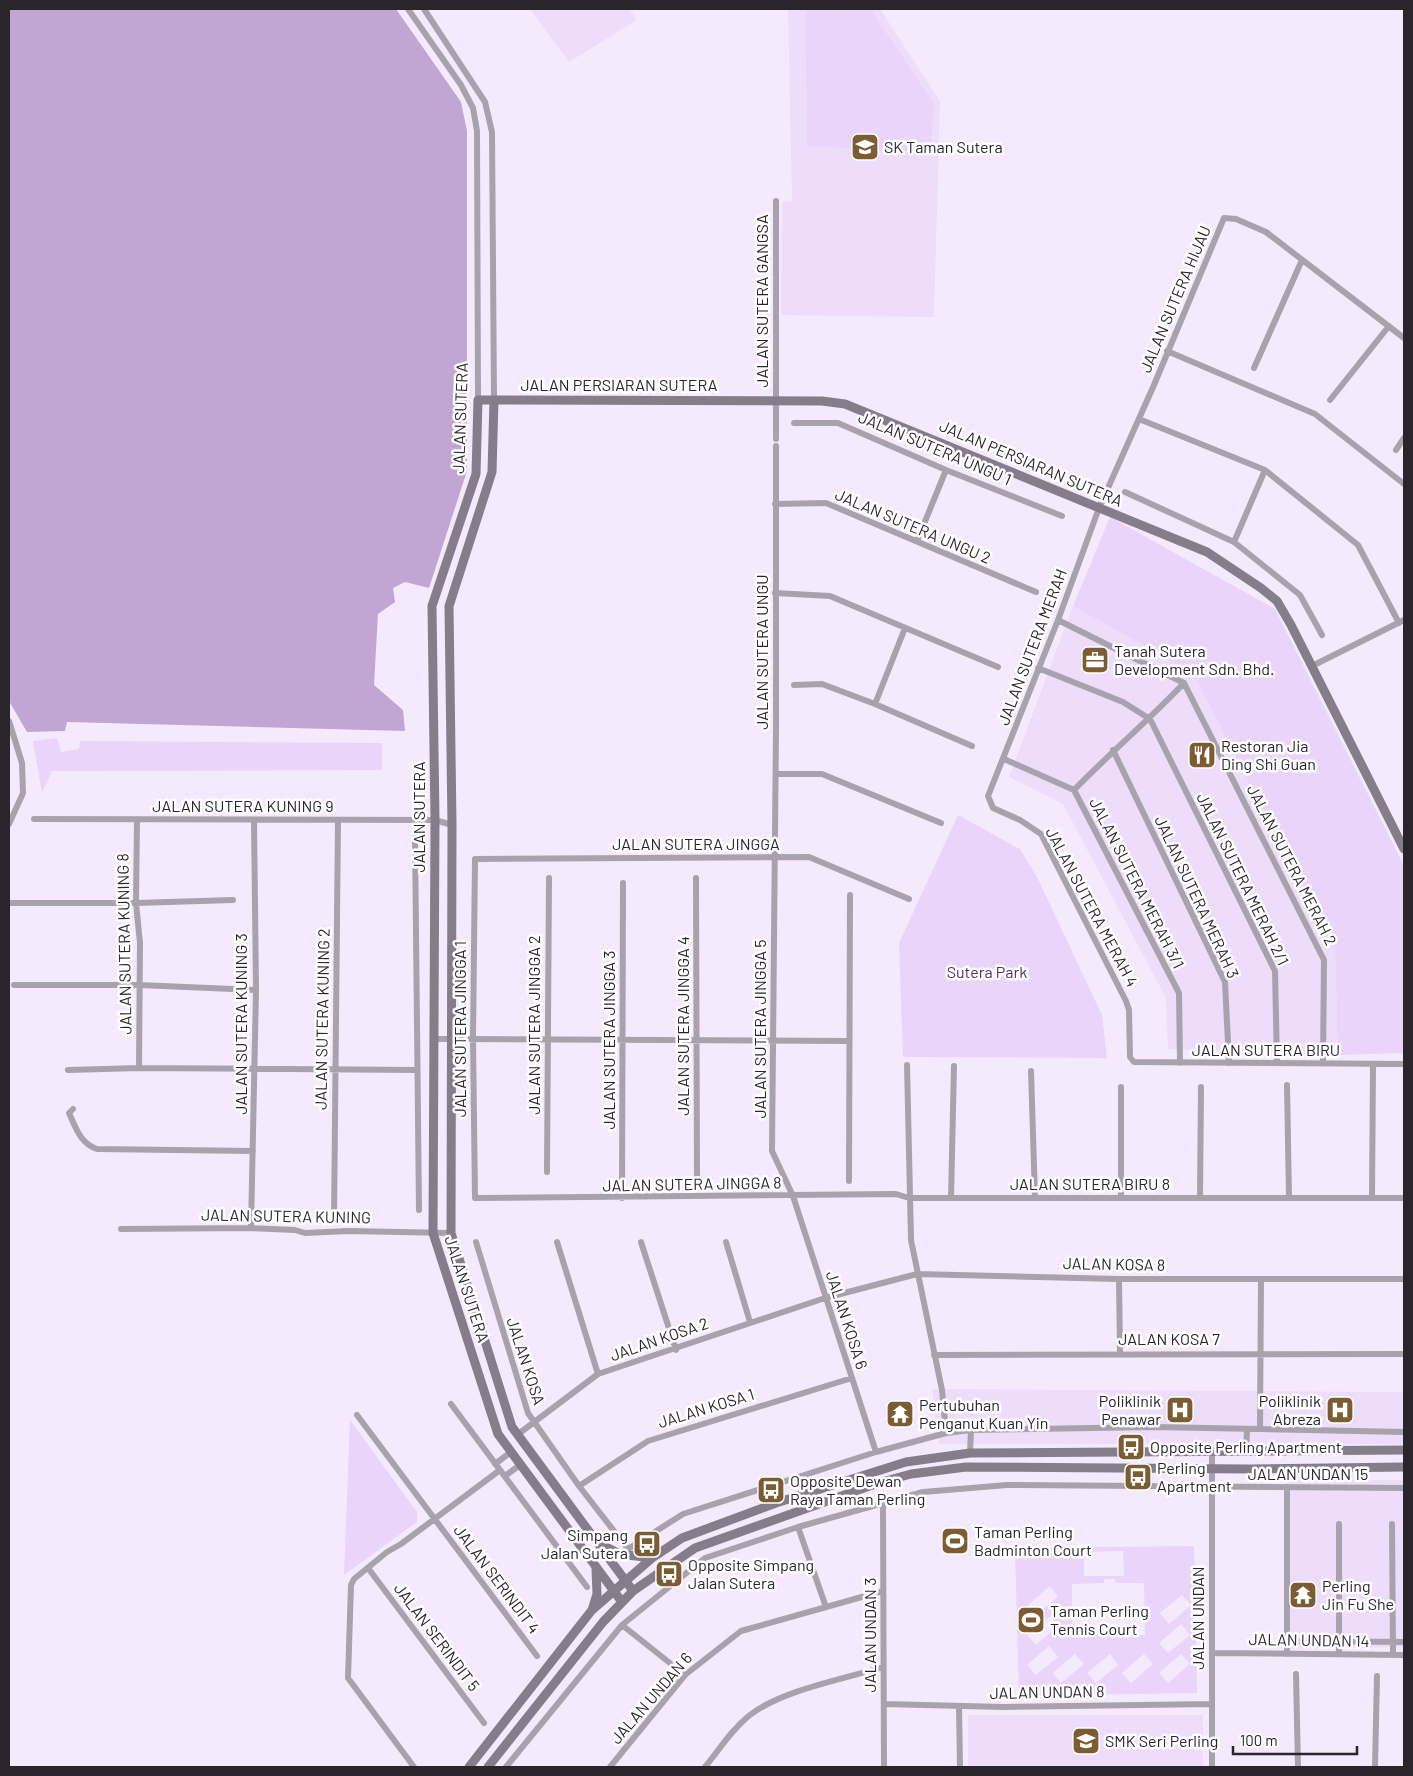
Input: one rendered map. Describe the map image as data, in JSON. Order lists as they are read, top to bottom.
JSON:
{
  "streets": {
    "street": [
      "JALAN SUTERA HIJAU",
      "JALAN SUTERA GANGSA",
      "JALAN PERSIARAN SUTERA",
      "JALAN SUTERA",
      "JALAN SUTERA UNGU 1",
      "JALAN SUTERA UNGU 2",
      "JALAN SUTERA MERAH",
      "JALAN SUTERA UNGU",
      "JALAN SUTERA KUNING 9",
      "JALAN SUTERA JINGGA",
      "JALAN SUTERA MERAH 2",
      "JALAN SUTERA MERAH 2/1",
      "JALAN SUTERA MERAH 3/1",
      "JALAN SUTERA MERAH 3",
      "JALAN SUTERA MERAH 4",
      "JALAN SUTERA KUNING 8",
      "JALAN SUTERA KUNING 2",
      "JALAN SUTERA KUNING 3",
      "JALAN SUTERA JINGGA 2",
      "JALAN SUTERA JINGGA 4",
      "JALAN SUTERA JINGGA 1",
      "JALAN SUTERA JINGGA 5",
      "JALAN SUTERA JINGGA 3",
      "JALAN SUTERA BIRU",
      "JALAN SUTERA JINGGA 8",
      "JALAN SUTERA BIRU 8",
      "JALAN SUTERA KUNING",
      "JALAN KOSA 8",
      "JALAN KOSA 6",
      "JALAN KOSA 2",
      "JALAN KOSA 7",
      "JALAN KOSA",
      "JALAN KOSA 1",
      "JALAN UNDAN 15",
      "JALAN SERINDIT 4",
      "JALAN UNDAN",
      "JALAN UNDAN 3",
      "JALAN SERINDIT 5",
      "JALAN UNDAN 14",
      "JALAN UNDAN 8",
      "JALAN UNDAN 6"
    ]
  },
  "crossings": [
    ["JALAN SUTERA HIJAU", "JALAN PERSIARAN SUTERA"],
    ["JALAN SUTERA HIJAU", "JALAN SUTERA MERAH"],
    ["JALAN SUTERA GANGSA", "JALAN PERSIARAN SUTERA"],
    ["JALAN SUTERA GANGSA", "JALAN SUTERA UNGU"],
    ["JALAN PERSIARAN SUTERA", "JALAN SUTERA"],
    ["JALAN PERSIARAN SUTERA", "JALAN SUTERA MERAH"],
    ["JALAN PERSIARAN SUTERA", "JALAN SUTERA UNGU"],
    ["JALAN SUTERA", "JALAN SUTERA KUNING 9"],
    ["JALAN SUTERA", "JALAN SUTERA KUNING"],
    ["JALAN SUTERA", "JALAN KOSA 2"],
    ["JALAN SUTERA UNGU 2", "JALAN SUTERA UNGU"],
    ["JALAN SUTERA MERAH", "JALAN SUTERA MERAH 3/1"],
    ["JALAN SUTERA MERAH", "JALAN SUTERA MERAH 4"],
    ["JALAN SUTERA UNGU", "JALAN SUTERA JINGGA"],
    ["JALAN SUTERA UNGU", "JALAN SUTERA JINGGA 5"],
    ["JALAN SUTERA KUNING 9", "JALAN SUTERA KUNING 8"],
    ["JALAN SUTERA KUNING 9", "JALAN SUTERA KUNING 2"],
    ["JALAN SUTERA KUNING 9", "JALAN SUTERA KUNING 3"],
    ["JALAN SUTERA JINGGA", "JALAN SUTERA JINGGA 1"],
    ["JALAN SUTERA JINGGA", "JALAN SUTERA JINGGA 5"],
    ["JALAN SUTERA MERAH 2", "JALAN SUTERA BIRU"],
    ["JALAN SUTERA MERAH 2/1", "JALAN SUTERA BIRU"],
    ["JALAN SUTERA MERAH 3/1", "JALAN SUTERA BIRU"],
    ["JALAN SUTERA MERAH 3", "JALAN SUTERA BIRU"],
    ["JALAN SUTERA MERAH 4", "JALAN SUTERA BIRU"],
    ["JALAN SUTERA KUNING 3", "JALAN SUTERA KUNING"],
    ["JALAN SUTERA JINGGA 1", "JALAN SUTERA JINGGA 8"],
    ["JALAN SUTERA JINGGA 5", "JALAN SUTERA JINGGA 8"],
    ["JALAN SUTERA JINGGA 5", "JALAN KOSA 6"],
    ["JALAN SUTERA JINGGA 3", "JALAN SUTERA JINGGA 8"],
    ["JALAN SUTERA JINGGA 8", "JALAN SUTERA BIRU 8"],
    ["JALAN SUTERA JINGGA 8", "JALAN KOSA 6"],
    ["JALAN KOSA 8", "JALAN KOSA 6"],
    ["JALAN KOSA 8", "JALAN KOSA 2"],
    ["JALAN KOSA 6", "JALAN KOSA 2"],
    ["JALAN KOSA 6", "JALAN KOSA"],
    ["JALAN KOSA 6", "JALAN KOSA 1"],
    ["JALAN KOSA 2", "JALAN KOSA"],
    ["JALAN KOSA", "JALAN KOSA 1"],
    ["JALAN UNDAN 15", "JALAN UNDAN"],
    ["JALAN UNDAN 15", "JALAN UNDAN 3"],
    ["JALAN UNDAN", "JALAN UNDAN 14"],
    ["JALAN UNDAN", "JALAN UNDAN 8"],
    ["JALAN UNDAN 3", "JALAN UNDAN 8"],
    ["JALAN UNDAN 3", "JALAN UNDAN 6"]
  ],
  "parks": ["Sutera Park"],
  "places": {
    "school or university": ["SK Taman Sutera", "SMK Seri Perling"],
    "office": ["Tanah Sutera Development Sdn. Bhd."],
    "restaurant": ["Restoran Jia Ding Shi Guan"],
    "hospital": ["Poliklinik Penawar", "Poliklinik Abreza"],
    "temple": ["Pertubuhan Penganut Kuan Yin", "Perling Jin Fu She"],
    "bus stop": [
      "Opposite Perling Apartment",
      "Perling Apartment",
      "Opposite Dewan Raya Taman Perling",
      "Simpang Jalan Sutera",
      "Opposite Simpang Jalan Sutera"
    ],
    "sports": ["Taman Perling Badminton Court", "Taman Perling Tennis Court"]
  },
  "scale_bar": "100 m"
}
